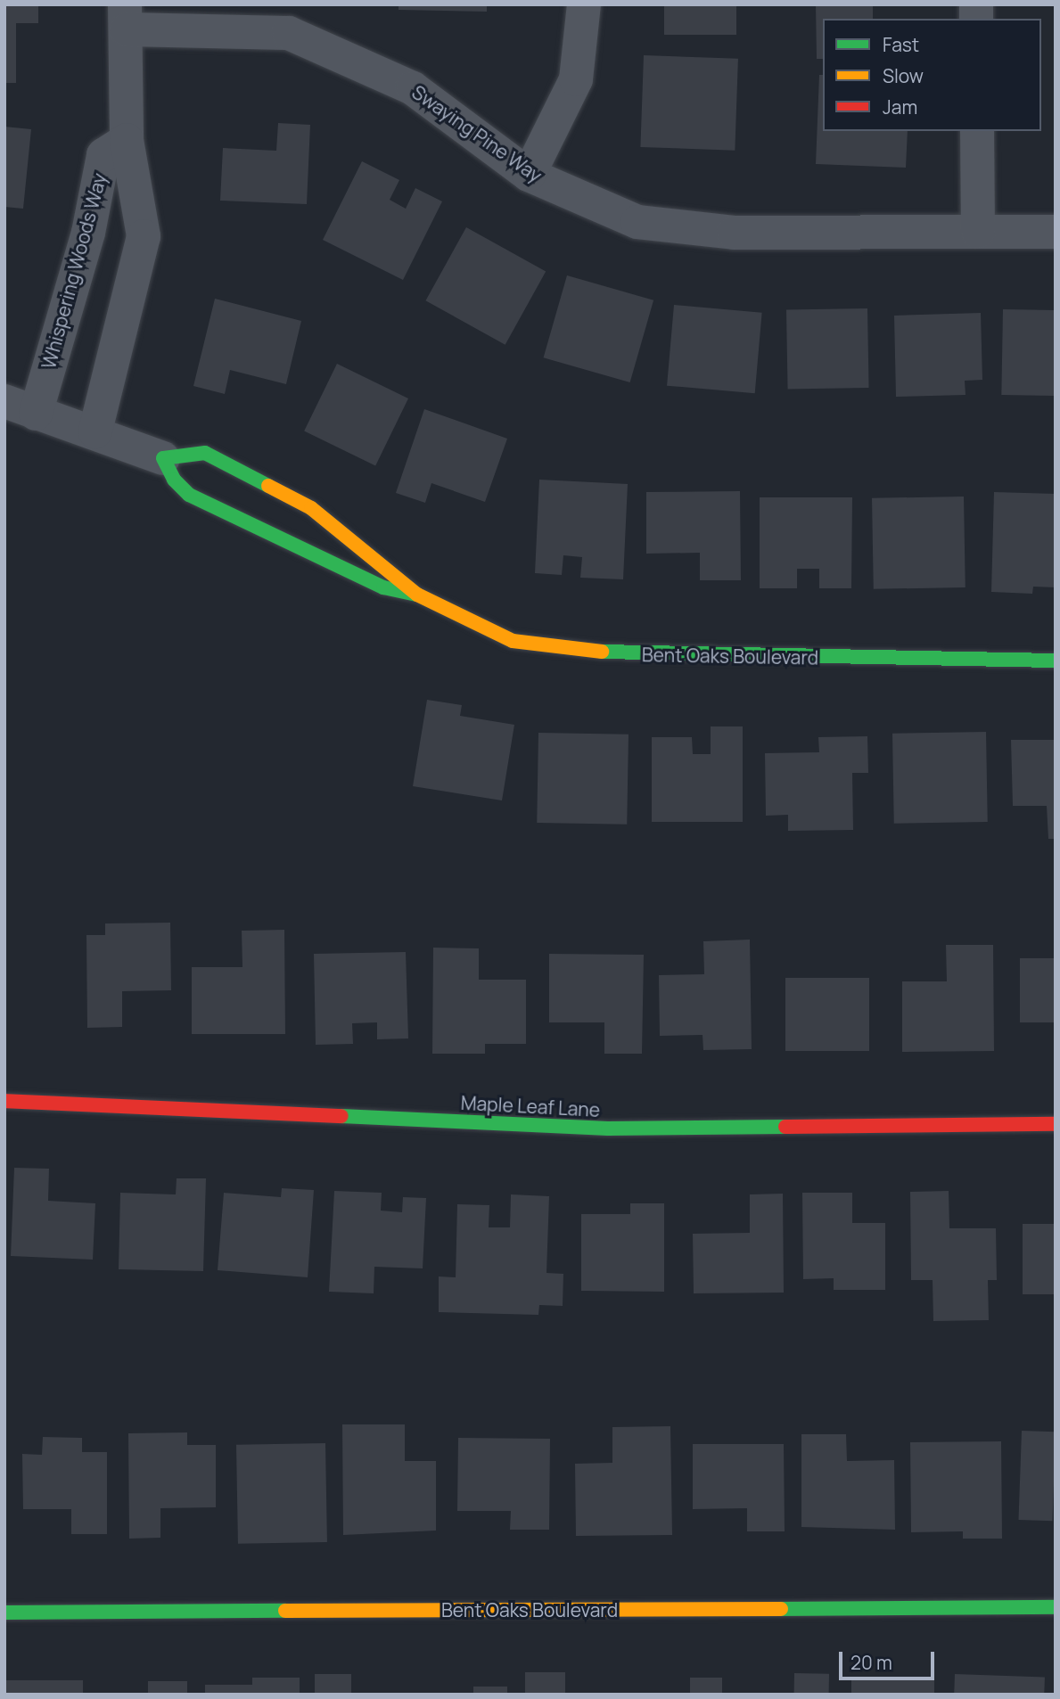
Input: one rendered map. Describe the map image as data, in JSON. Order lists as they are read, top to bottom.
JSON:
{
  "streets": {
    "street": [
      "Swaying Pine Way",
      "Whispering Woods Way",
      "Bent Oaks Boulevard",
      "Maple Leaf Lane"
    ]
  },
  "crossings": [
    ["Swaying Pine Way", "Whispering Woods Way"]
  ],
  "legend": ["Fast", "Slow", "Jam"],
  "scale_bar": "20 m"
}
